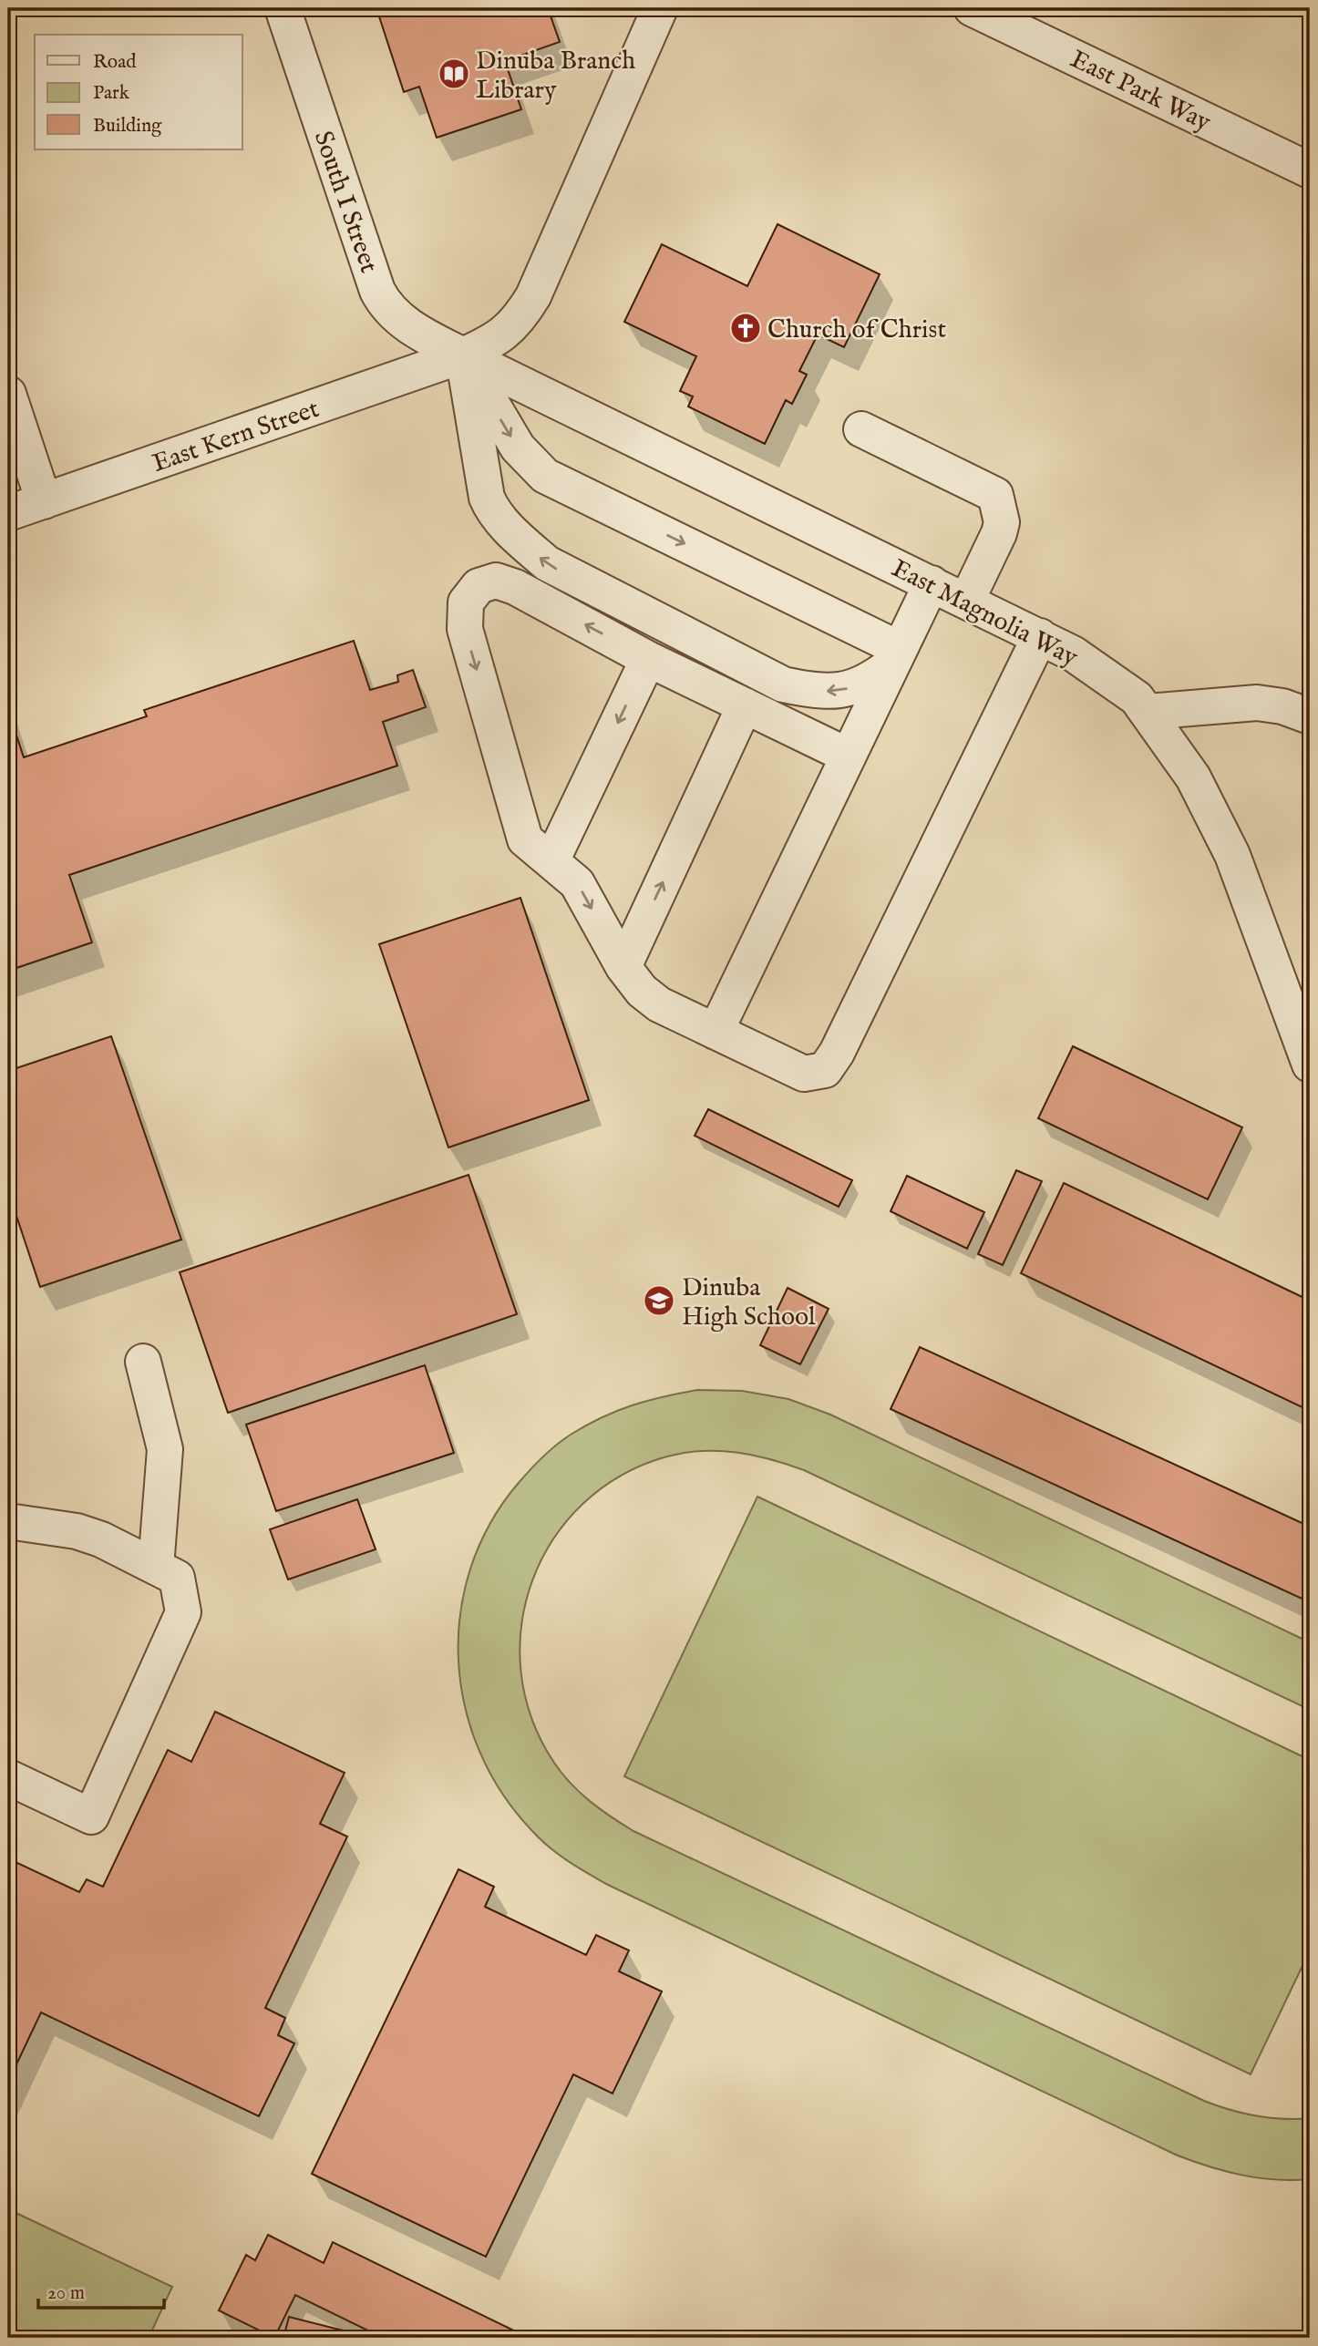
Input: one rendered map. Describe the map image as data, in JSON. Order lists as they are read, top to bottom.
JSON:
{
  "streets": {
    "street": [
      "East Park Way",
      "South I Street",
      "East Kern Street",
      "East Magnolia Way"
    ]
  },
  "crossings": [
    ["South I Street", "East Kern Street"],
    ["South I Street", "East Magnolia Way"],
    ["East Kern Street", "East Magnolia Way"]
  ],
  "places": {
    "library": ["Dinuba Branch Library"],
    "church": ["Church of Christ"],
    "school or university": ["Dinuba High School"]
  },
  "legend": ["Road", "Park", "Building"],
  "scale_bar": "20 m"
}
